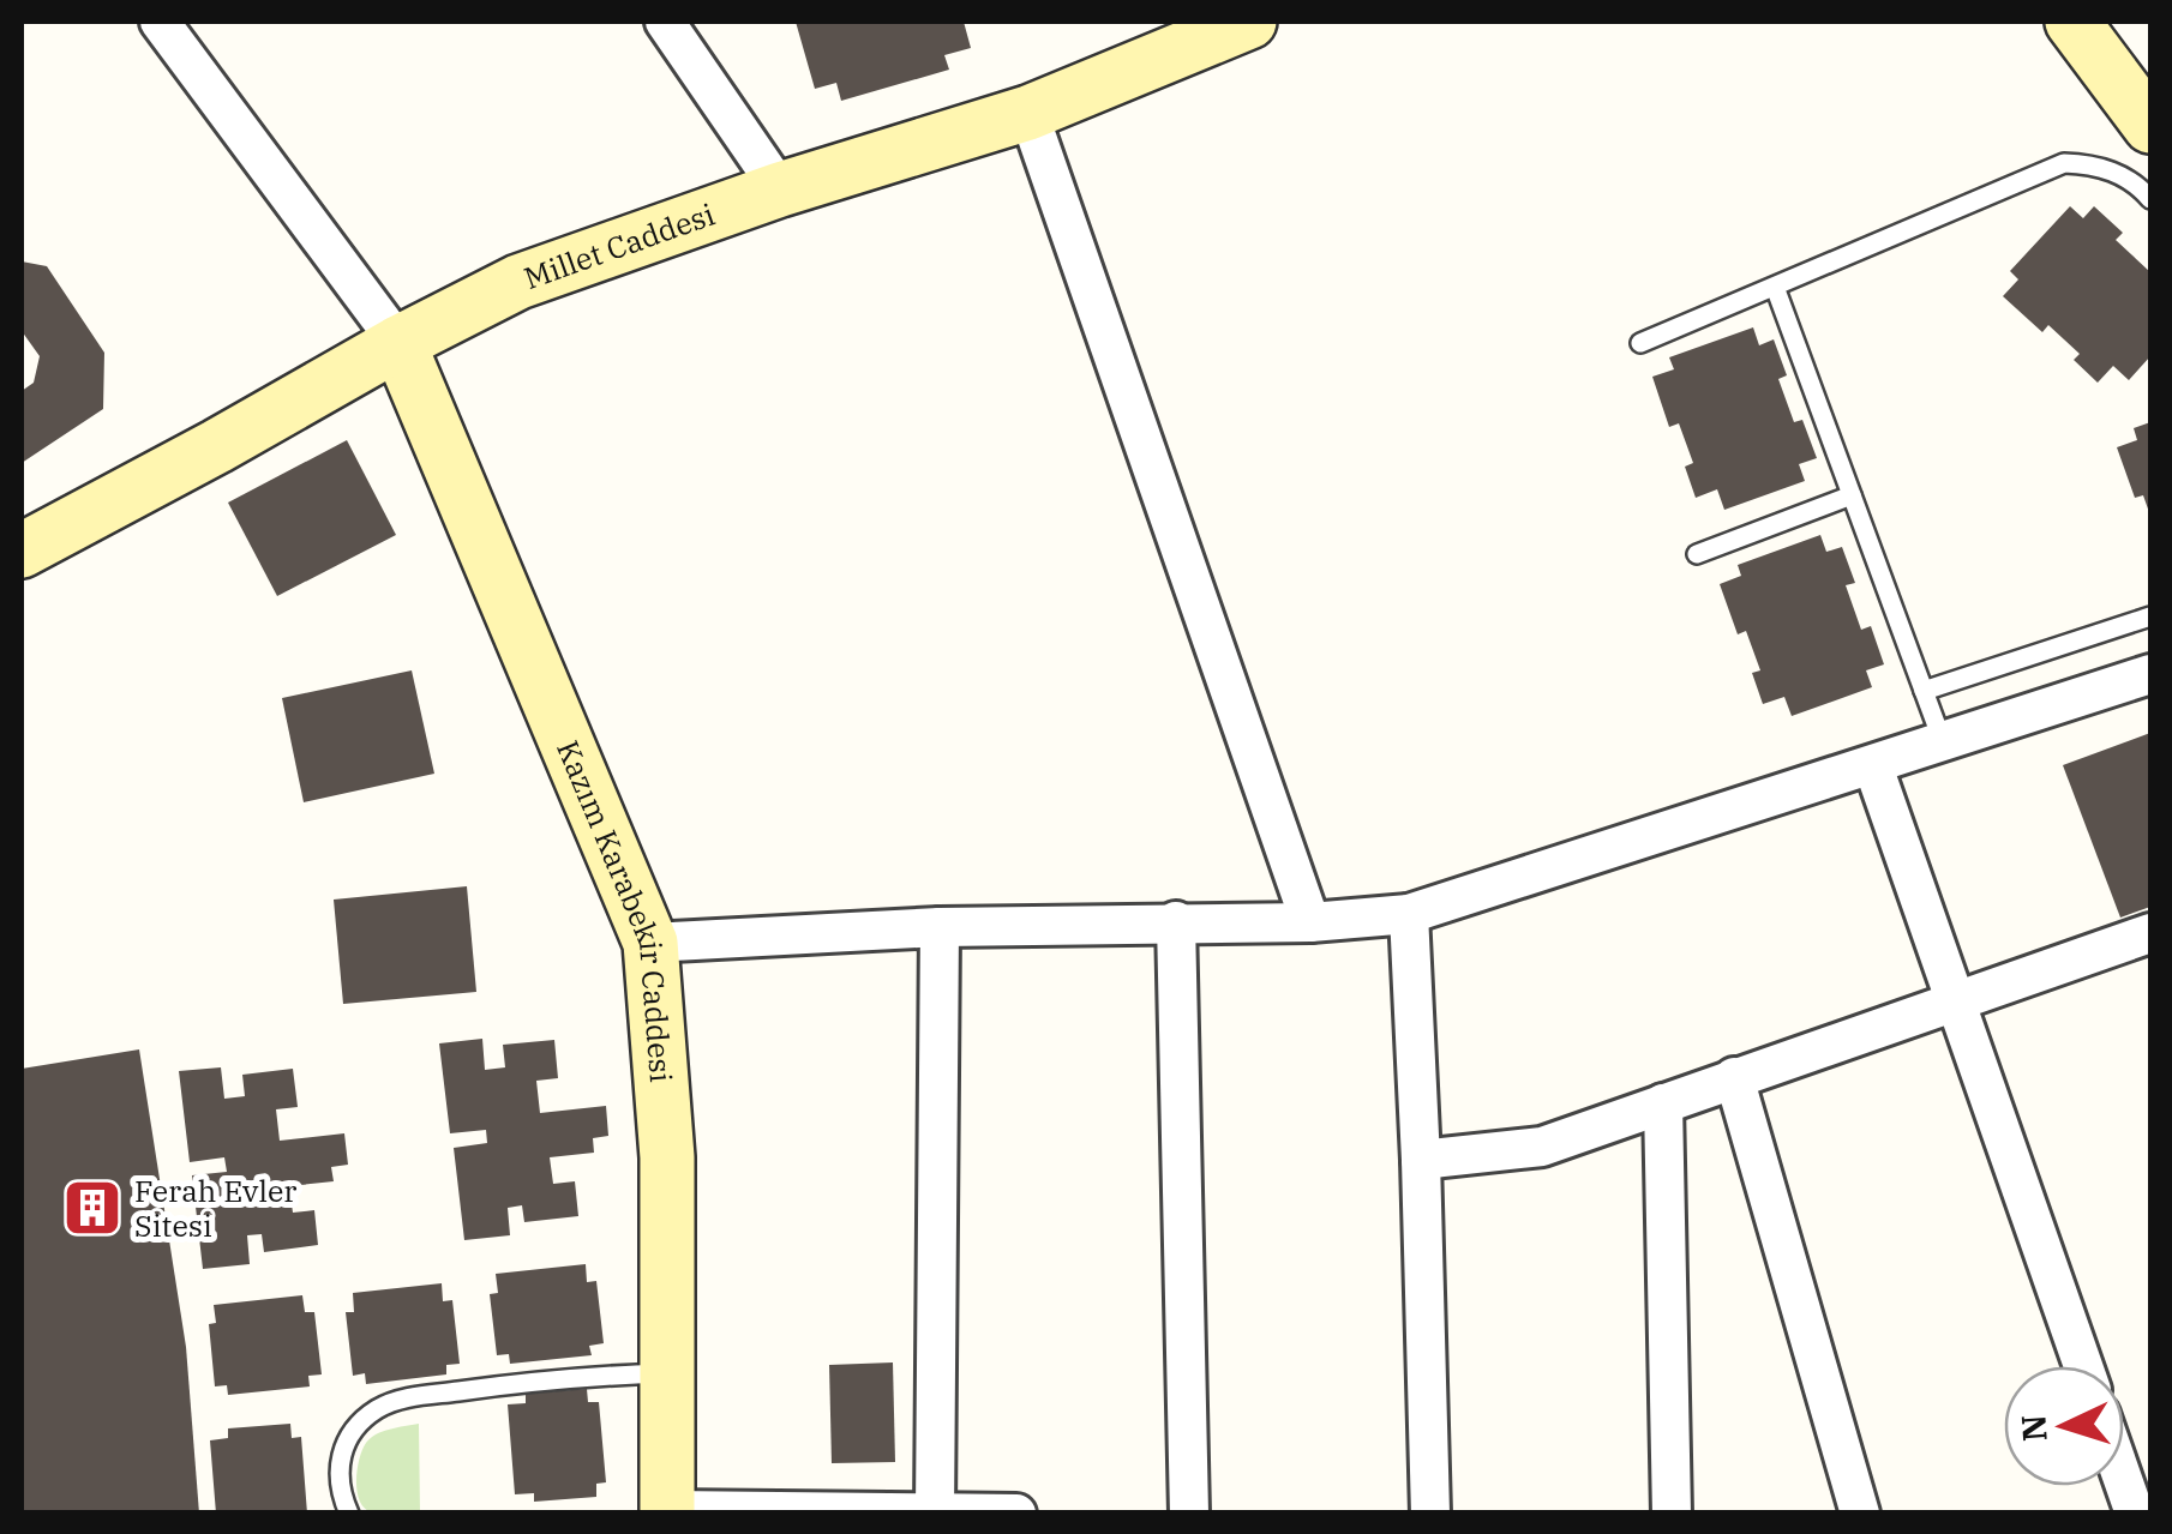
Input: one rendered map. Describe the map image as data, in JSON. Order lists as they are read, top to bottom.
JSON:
{
  "streets": {
    "street": ["Millet Caddesi", "Kazım Karabekir Caddesi"]
  },
  "crossings": [
    ["Millet Caddesi", "Kazım Karabekir Caddesi"]
  ],
  "places": {
    "building": ["Ferah Evler Sitesi"]
  },
  "north": "left"
}
